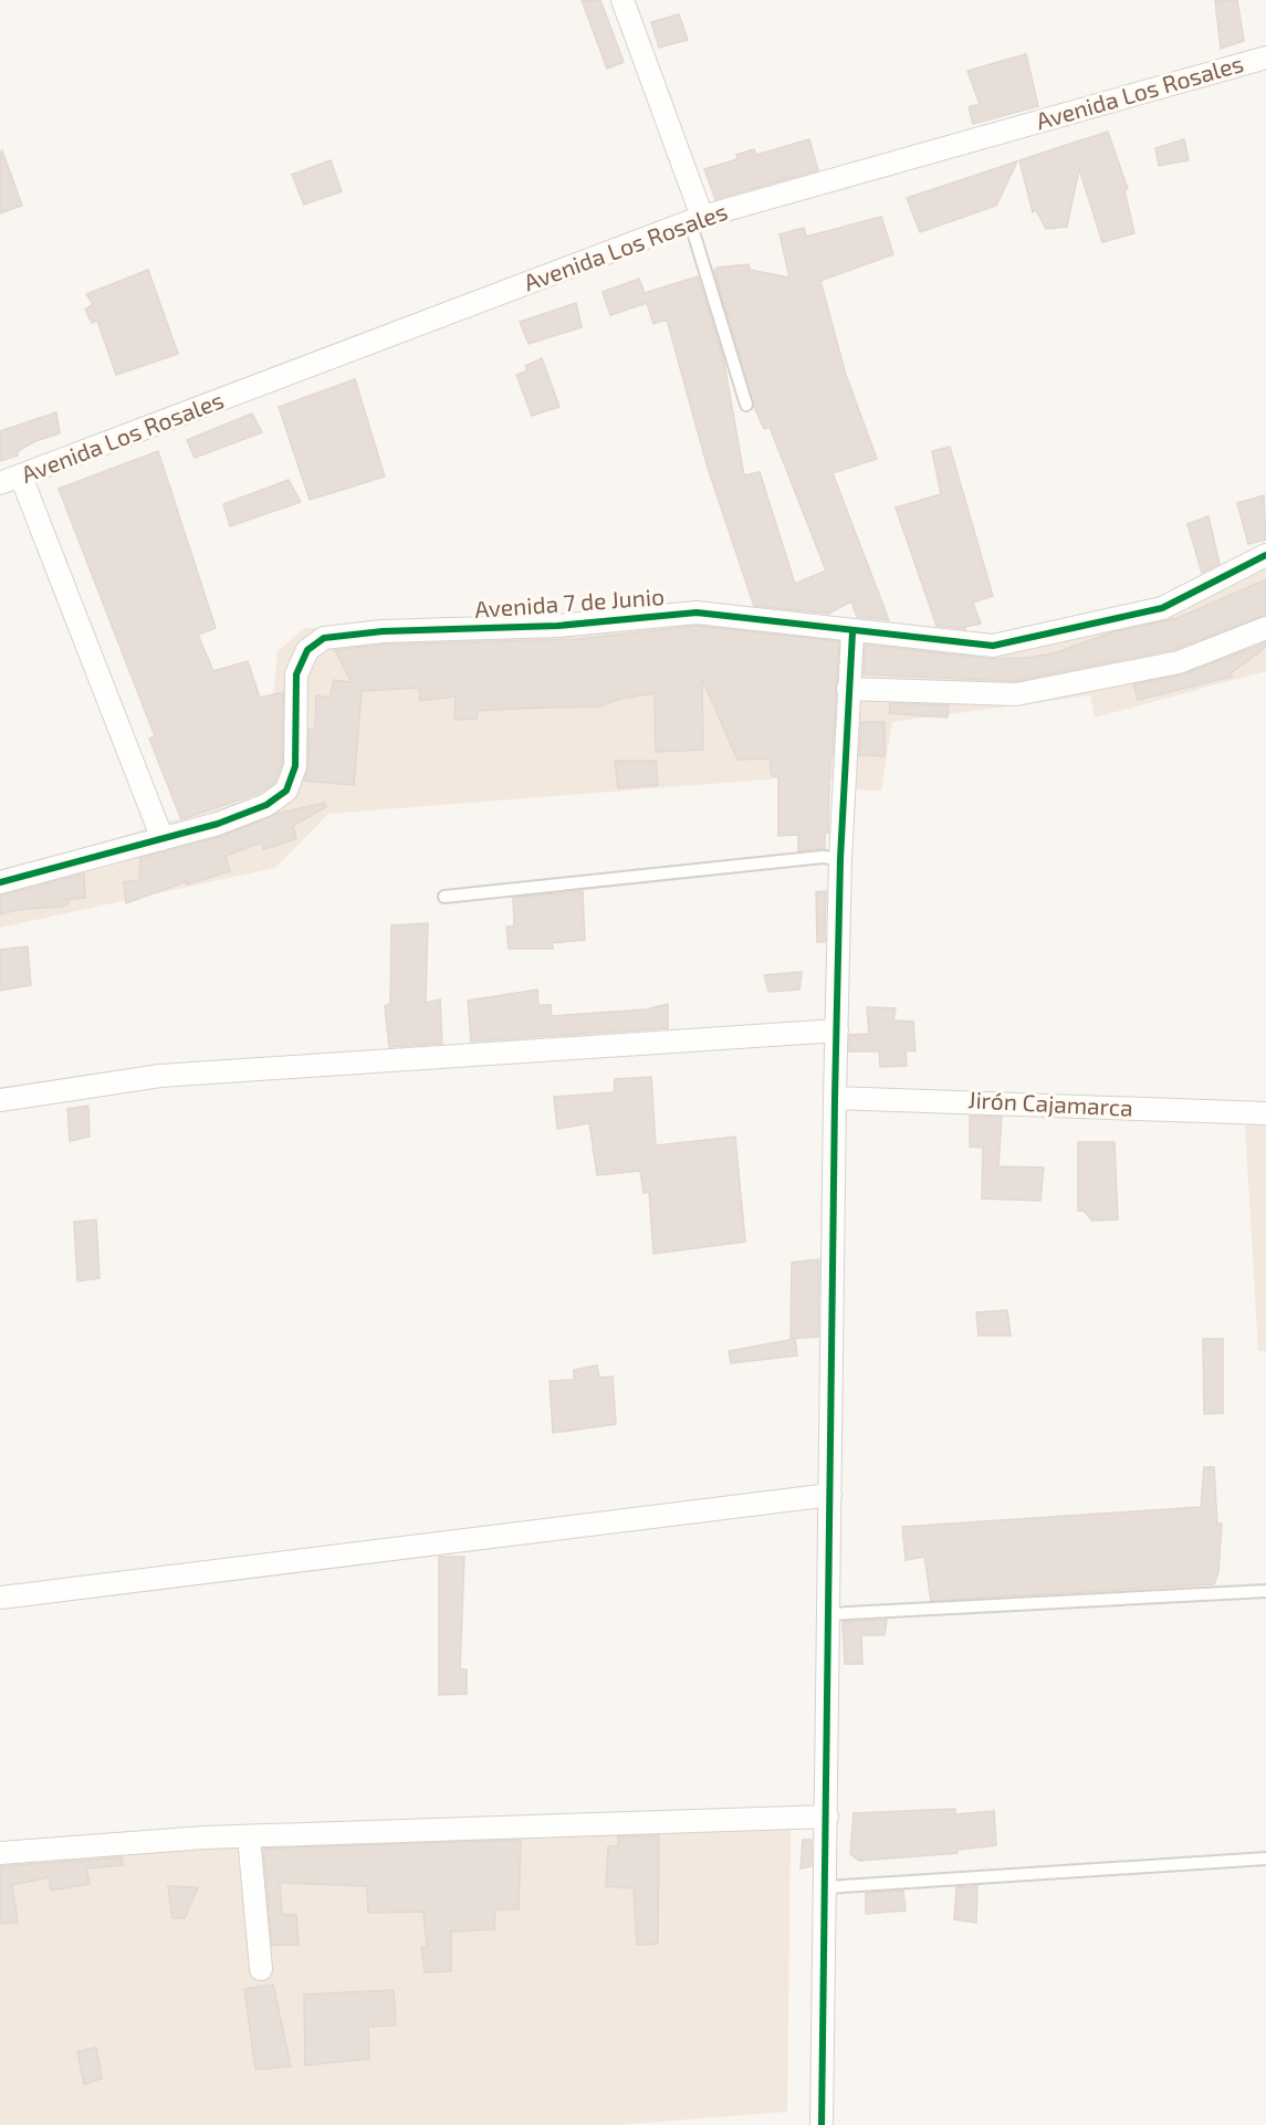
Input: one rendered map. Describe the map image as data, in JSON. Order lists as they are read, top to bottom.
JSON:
{
  "streets": {
    "street": ["Avenida Los Rosales", "Avenida 7 de Junio", "Jirón Cajamarca"]
  }
}
